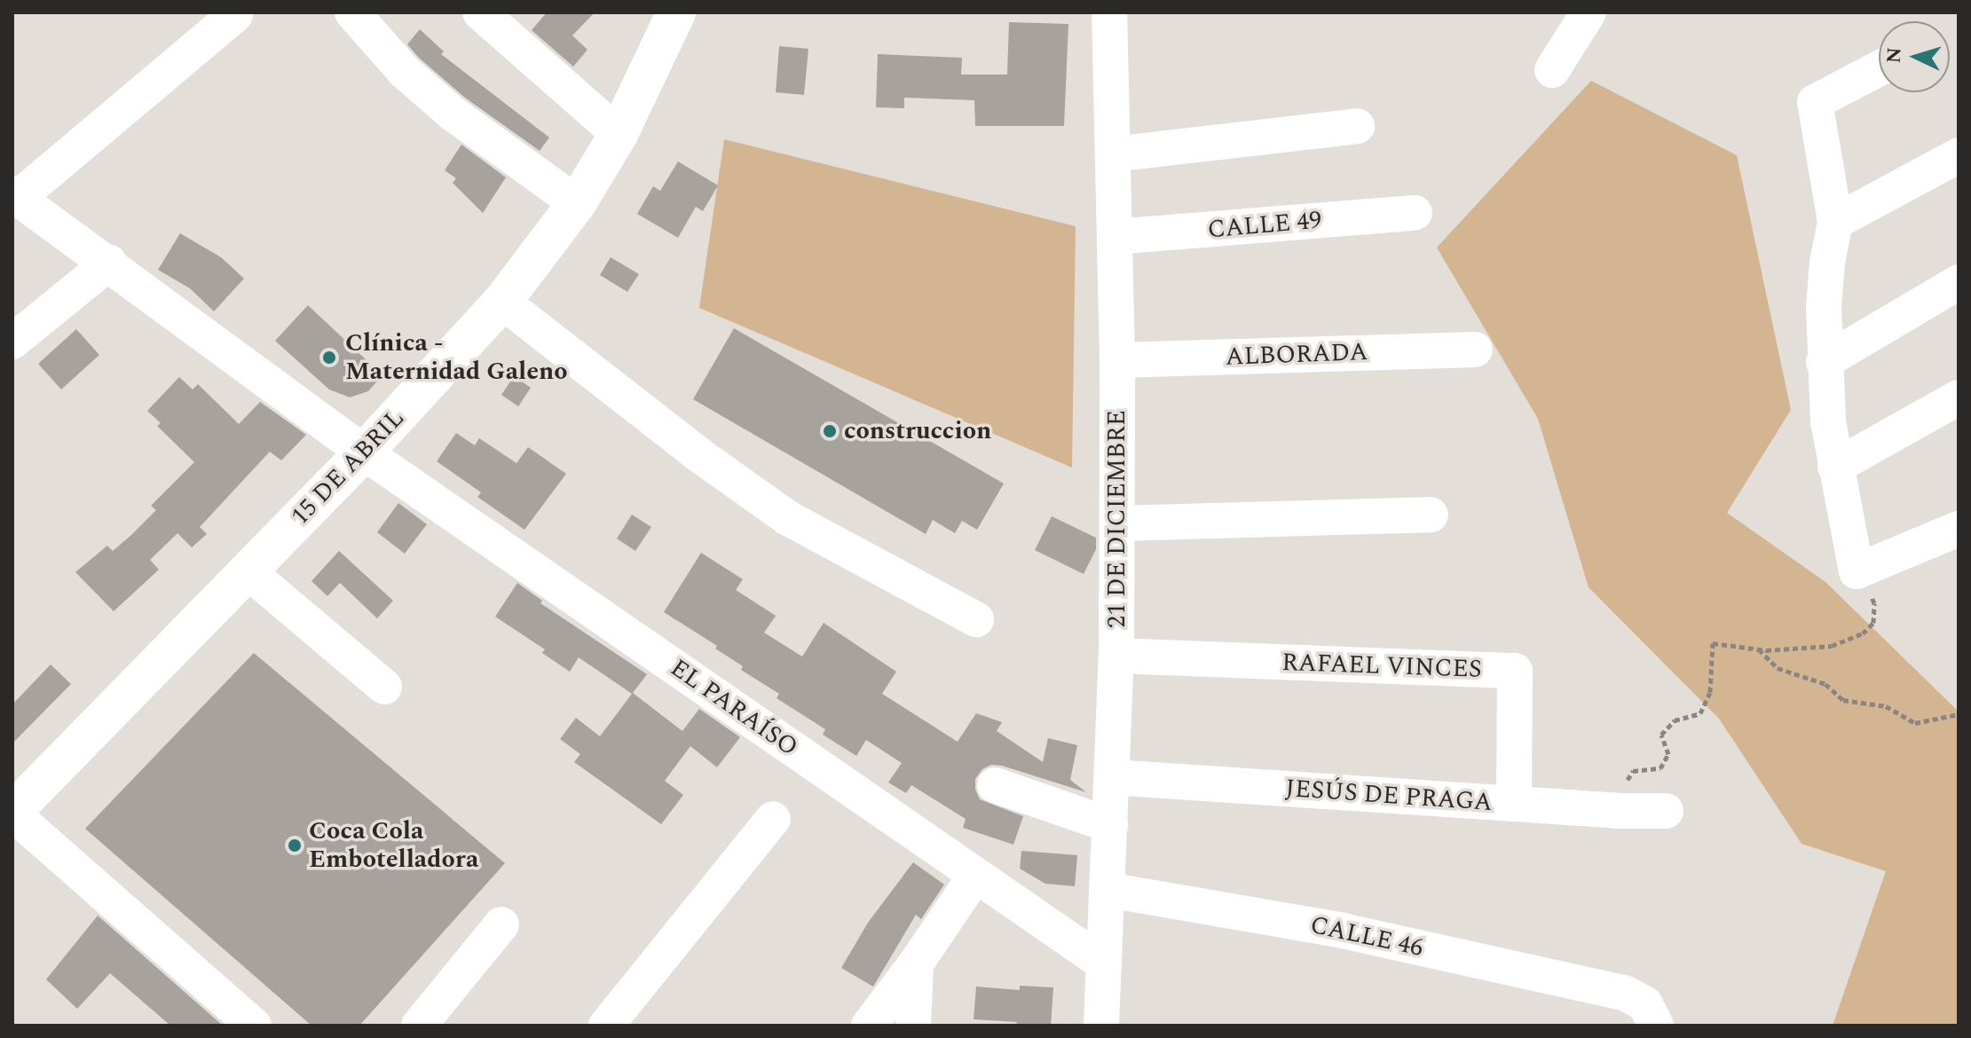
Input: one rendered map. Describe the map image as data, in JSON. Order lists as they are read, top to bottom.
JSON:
{
  "streets": {
    "main road": ["15 DE ABRIL"],
    "street": [
      "CALLE 49",
      "ALBORADA",
      "21 DE DICIEMBRE",
      "RAFAEL VINCES",
      "EL PARAÍSO",
      "JESÚS DE PRAGA",
      "CALLE 46"
    ]
  },
  "crossings": [
    ["CALLE 49", "21 DE DICIEMBRE"],
    ["ALBORADA", "21 DE DICIEMBRE"],
    ["15 DE ABRIL", "EL PARAÍSO"],
    ["21 DE DICIEMBRE", "RAFAEL VINCES"],
    ["21 DE DICIEMBRE", "EL PARAÍSO"],
    ["21 DE DICIEMBRE", "JESÚS DE PRAGA"],
    ["21 DE DICIEMBRE", "CALLE 46"],
    ["RAFAEL VINCES", "JESÚS DE PRAGA"]
  ],
  "places": ["Clínica - Maternidad Galeno", "construccion", "Coca Cola Embotelladora"],
  "north": "left"
}
